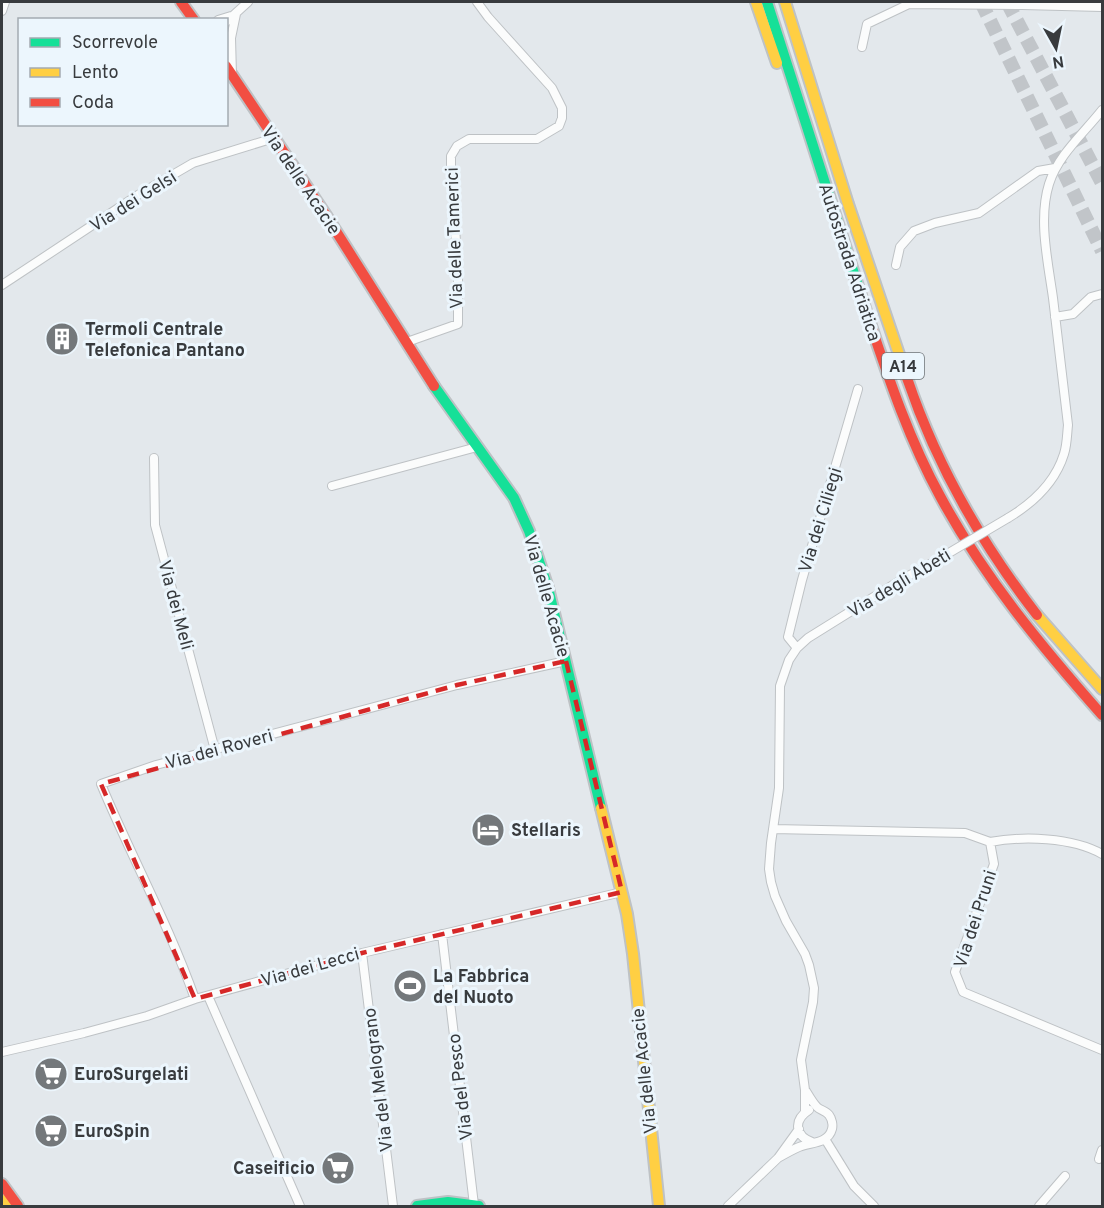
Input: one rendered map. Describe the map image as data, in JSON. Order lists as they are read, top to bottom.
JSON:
{
  "streets": {
    "main road": ["Via delle Acacie", "Autostrada Adriatica", "A14"],
    "street": [
      "Via dei Gelsi",
      "Via delle Tamerici",
      "Via dei Ciliegi",
      "Via degli Abeti",
      "Via dei Meli",
      "Via dei Roveri",
      "Via dei Pruni",
      "Via dei Lecci",
      "Via del Melograno",
      "Via del Pesco"
    ]
  },
  "crossings": [
    ["Via delle Acacie", "Via dei Gelsi"],
    ["Via delle Acacie", "Via delle Tamerici"],
    ["Via delle Acacie", "Via dei Roveri"],
    ["Via delle Acacie", "Via dei Lecci"],
    ["Via dei Ciliegi", "Via degli Abeti"],
    ["Via dei Meli", "Via dei Roveri"],
    ["Via dei Roveri", "Via dei Lecci"],
    ["Via dei Lecci", "Via del Melograno"],
    ["Via dei Lecci", "Via del Pesco"]
  ],
  "places": {
    "building": ["Termoli Centrale Telefonica Pantano"],
    "hotel": ["Stellaris"],
    "sports": ["La Fabbrica del Nuoto"],
    "supermarket": ["EuroSurgelati", "EuroSpin", "Caseificio"]
  },
  "legend": ["Scorrevole", "Lento", "Coda"],
  "north": "bottom"
}
